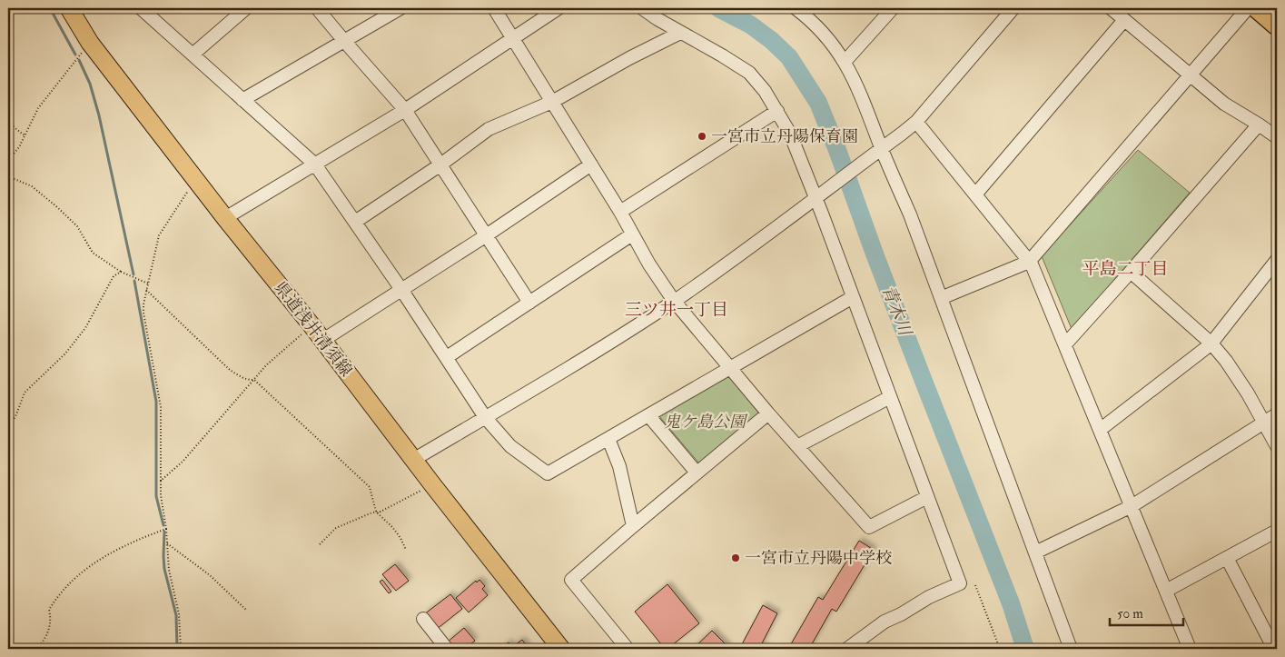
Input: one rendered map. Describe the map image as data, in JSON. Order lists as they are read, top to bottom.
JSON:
{
  "streets": {
    "main road": ["県道浅井清須線"]
  },
  "districts": ["平島二丁目", "三ツ井一丁目"],
  "water": ["青木川"],
  "parks": ["鬼ケ島公園"],
  "places": ["一宮市立丹陽保育園", "一宮市立丹陽中学校"],
  "scale_bar": "50 m"
}
